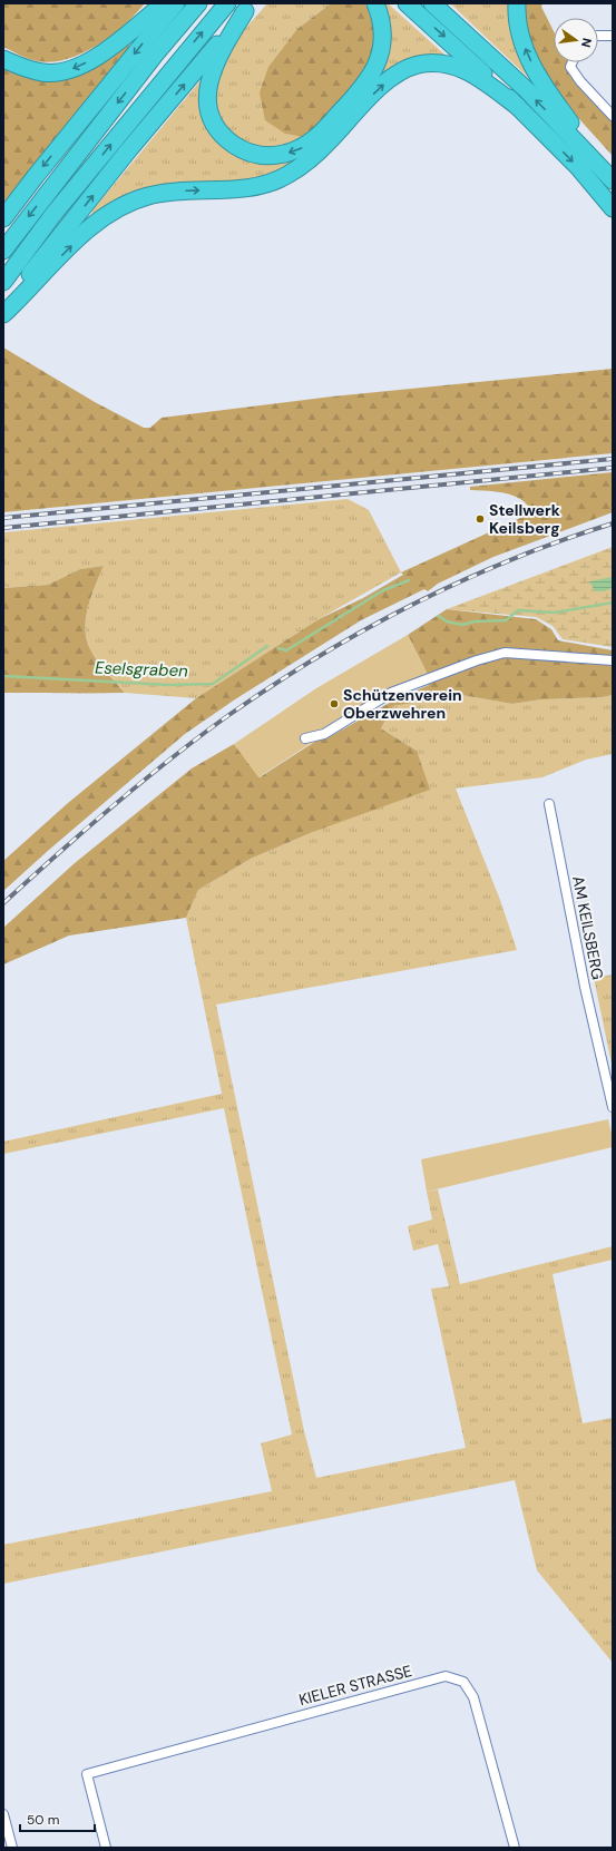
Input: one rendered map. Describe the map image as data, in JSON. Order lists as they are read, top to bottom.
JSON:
{
  "streets": {
    "street": ["AM KEILSBERG", "KIELER STRASSE"]
  },
  "water": ["Eselsgraben"],
  "places": ["Stellwerk Keilsberg", "Schützenverein Oberzwehren"],
  "scale_bar": "50 m",
  "north": "right"
}
